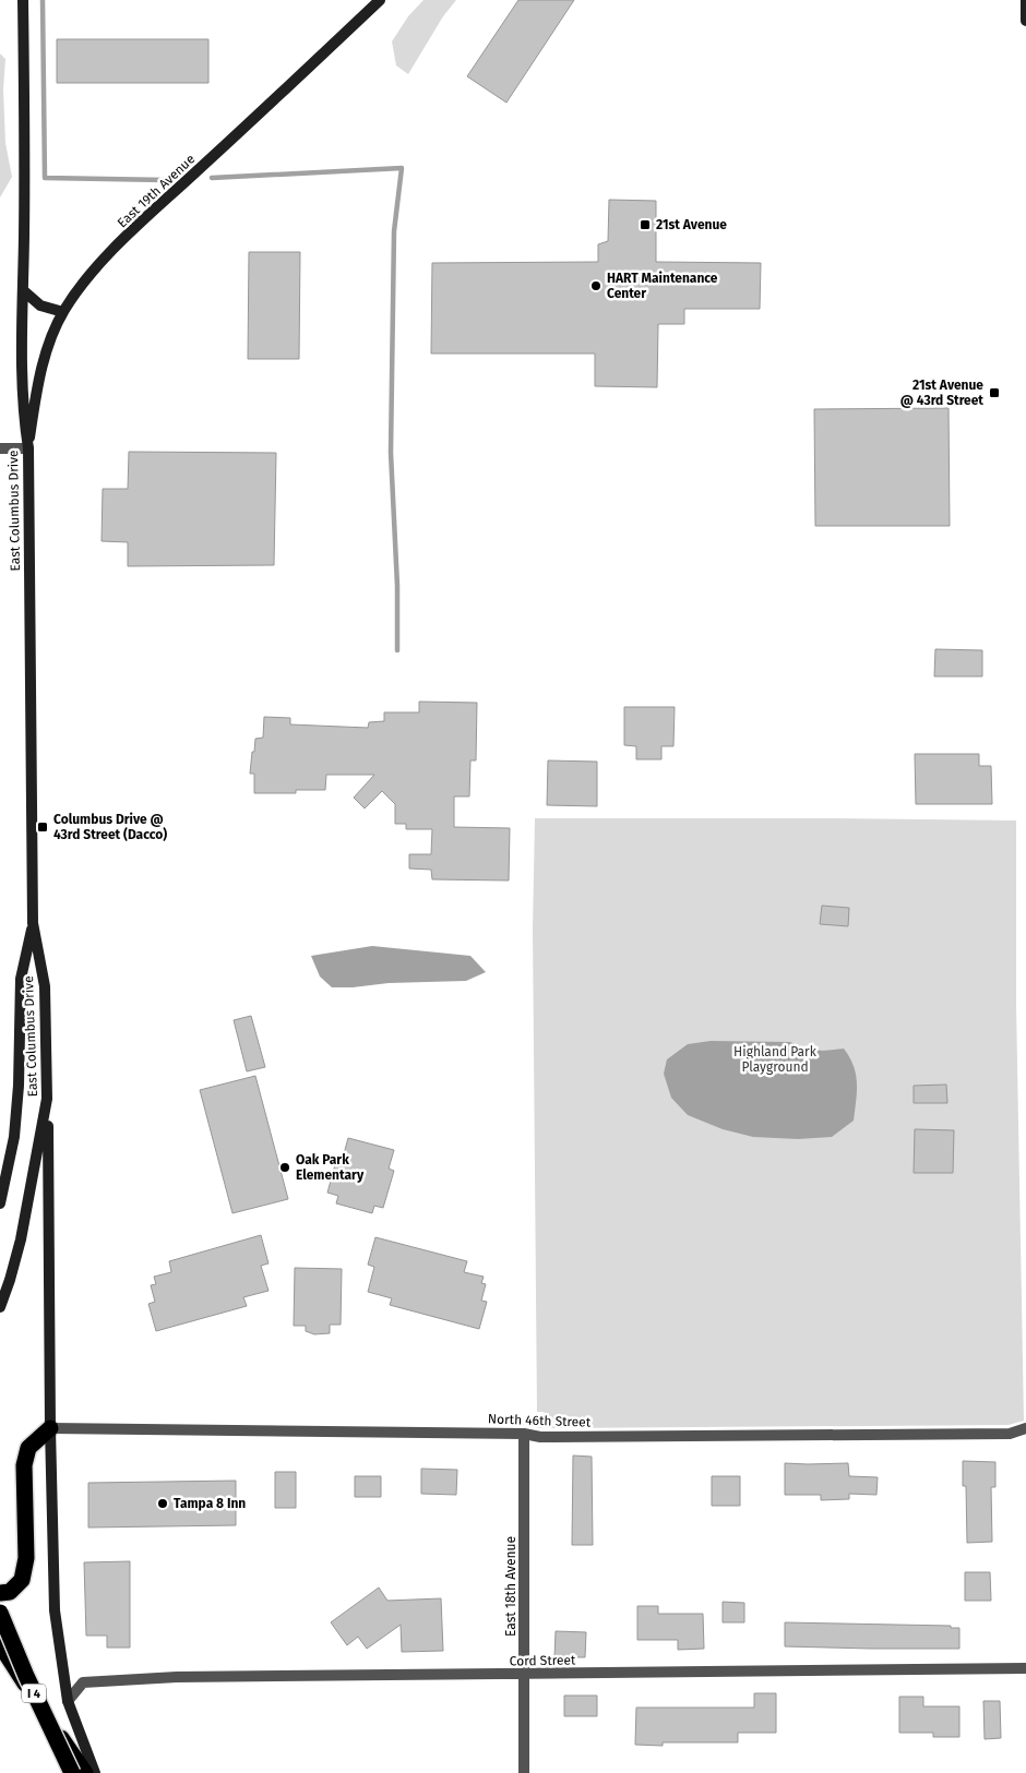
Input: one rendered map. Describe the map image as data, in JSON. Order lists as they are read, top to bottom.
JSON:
{
  "streets": {
    "highway": ["I 4"],
    "main road": ["East 19th Avenue", "East Columbus Drive"],
    "street": ["North 46th Street", "East 18th Avenue", "Cord Street"]
  },
  "crossings": [
    ["East 19th Avenue", "East Columbus Drive"],
    ["North 46th Street", "East 18th Avenue"],
    ["East 18th Avenue", "Cord Street"]
  ],
  "parks": ["Highland Park Playground"],
  "places": {
    "transit": ["21st Avenue", "21st Avenue @ 43rd Street", "Columbus Drive @ 43rd Street (Dacco)"],
    "other": ["HART Maintenance Center", "Oak Park Elementary", "Tampa 8 Inn"]
  }
}
